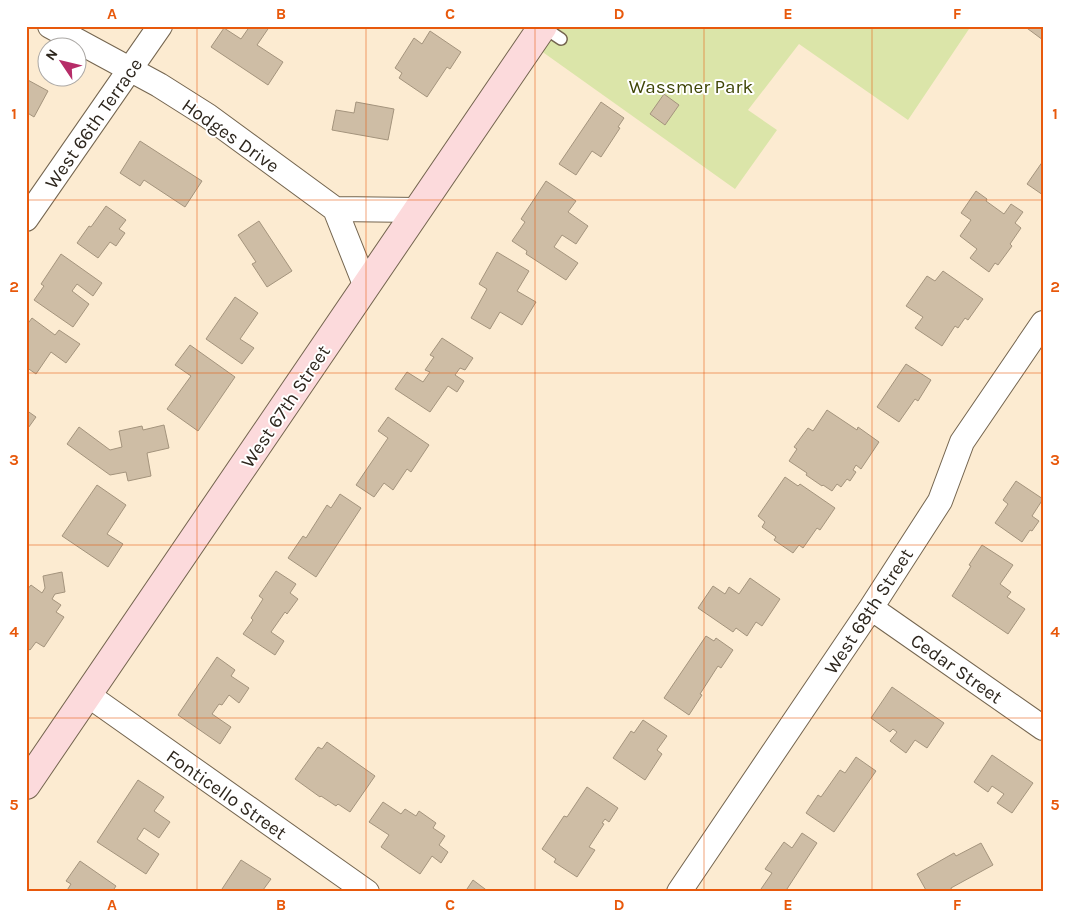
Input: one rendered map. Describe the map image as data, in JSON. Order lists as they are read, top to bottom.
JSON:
{
  "streets": {
    "street": [
      "West 66th Terrace",
      "Hodges Drive",
      "West 67th Street",
      "West 68th Street",
      "Cedar Street",
      "Fonticello Street"
    ]
  },
  "crossings": [
    ["West 66th Terrace", "Hodges Drive"],
    ["West 67th Street", "Fonticello Street"],
    ["West 68th Street", "Cedar Street"]
  ],
  "parks": ["Wassmer Park"],
  "north": "top left",
  "grid": {
    "columns": [
      "A",
      "B",
      "C",
      "D",
      "E",
      "F"
    ],
    "rows": [
      "1",
      "2",
      "3",
      "4",
      "5"
    ]
  }
}
